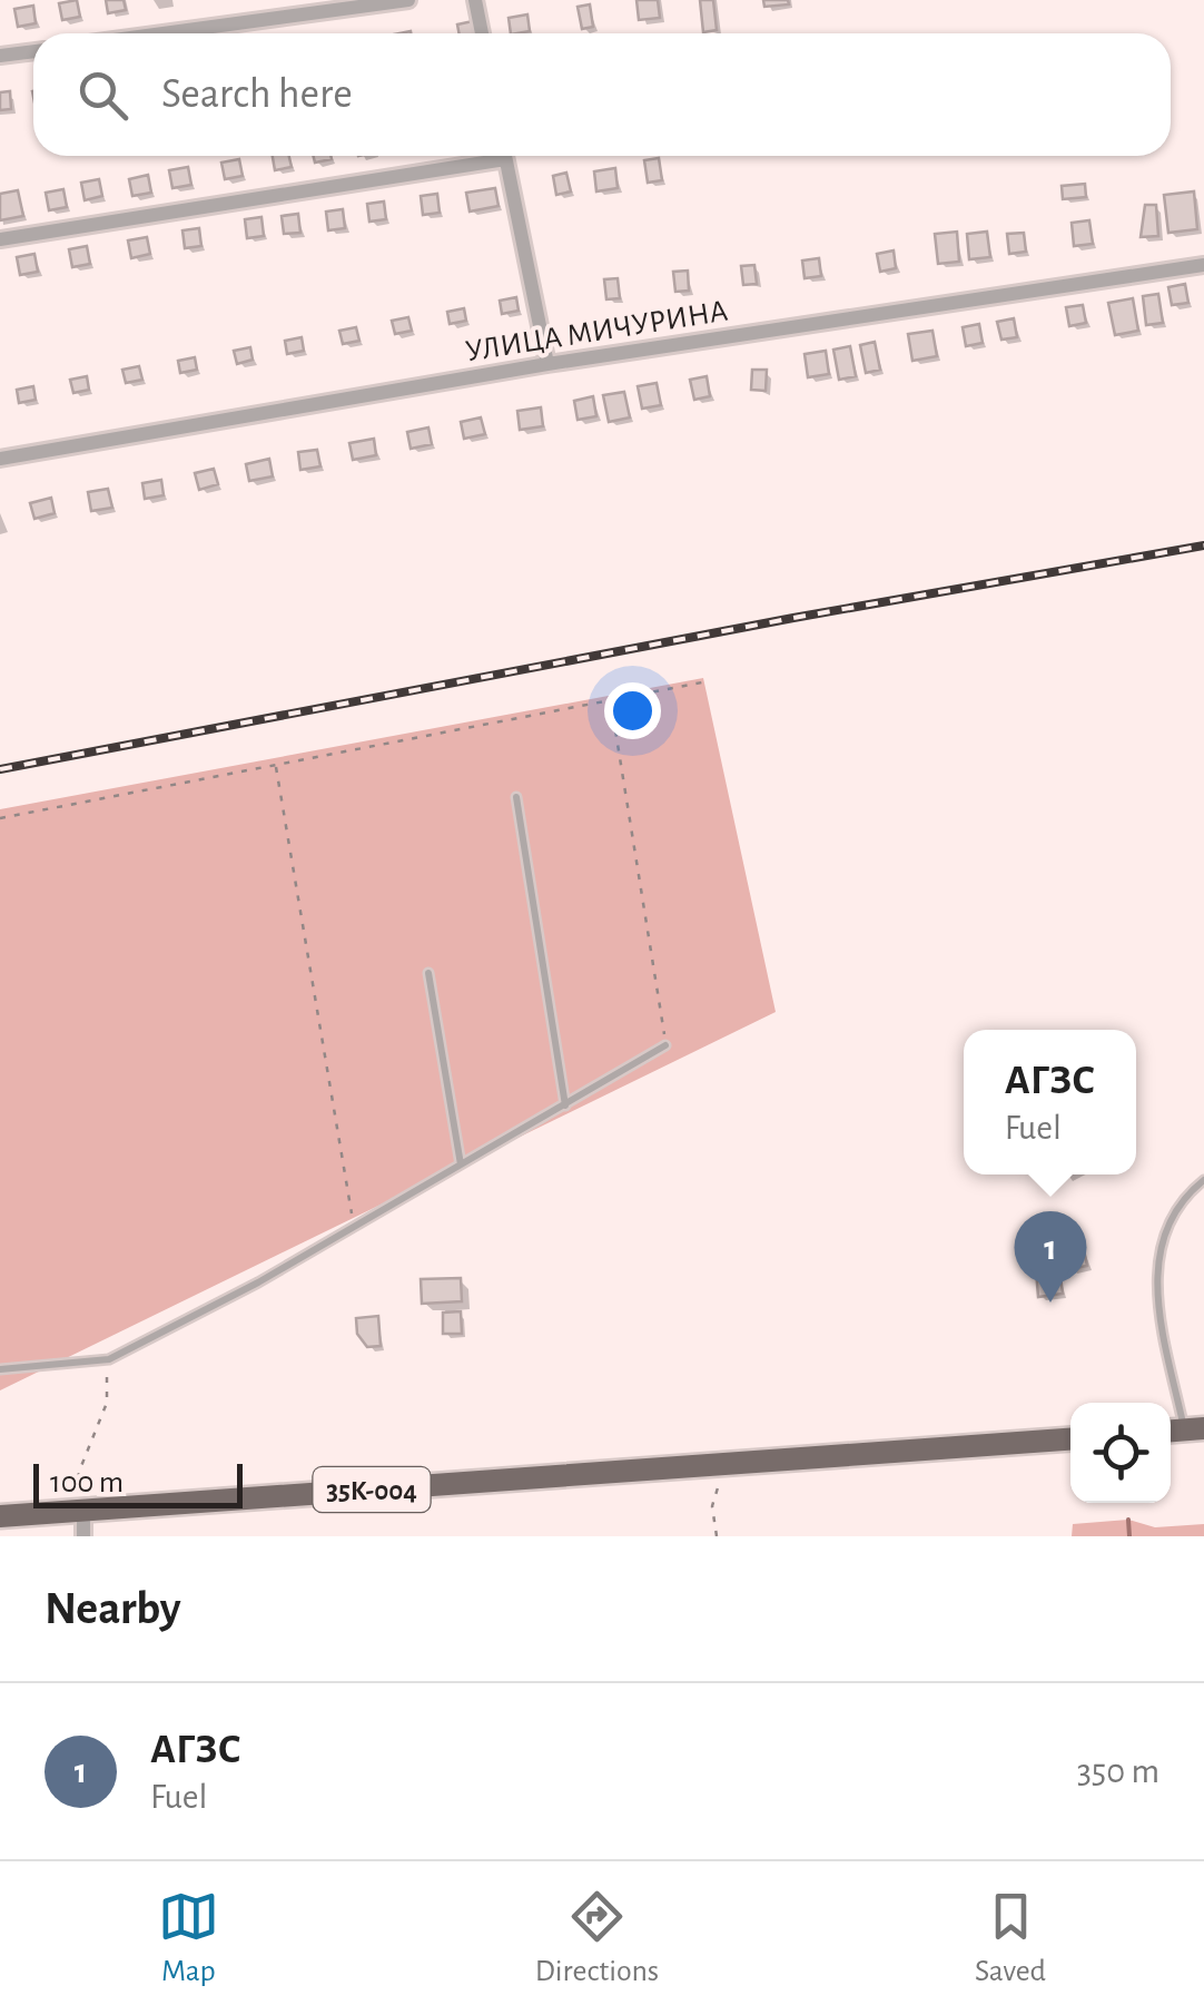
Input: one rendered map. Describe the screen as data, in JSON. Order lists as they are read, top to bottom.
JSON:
{
  "streets": {
    "main road": ["35К-004"],
    "street": ["УЛИЦА МИЧУРИНА"]
  },
  "scale_bar": "100 m",
  "page": {
    "search": "Search here",
    "popup": ["АГЗС", "Fuel"],
    "pins": "1",
    "scale": "100 m",
    "heading": "Nearby",
    "list": [
      {
        "mark": "1",
        "name": "АГЗС",
        "note": "Fuel",
        "value": "350 m"
      }
    ],
    "nav": ["Map", "Directions", "Saved"]
  }
}
